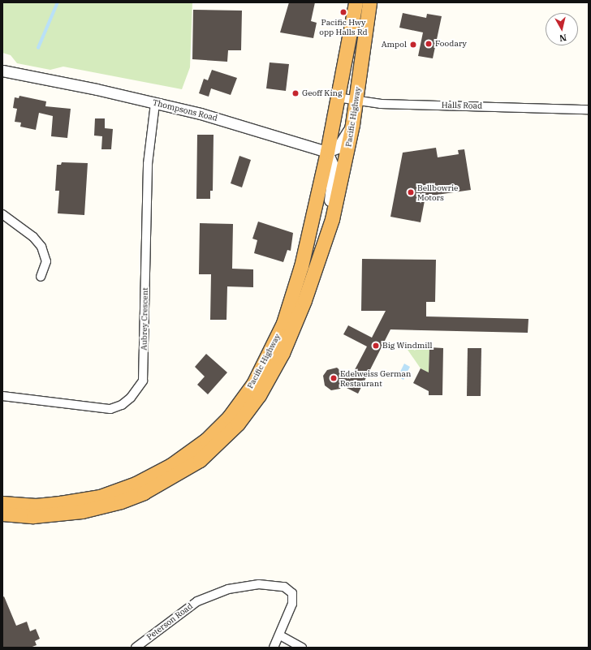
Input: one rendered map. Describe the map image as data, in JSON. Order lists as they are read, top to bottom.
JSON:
{
  "streets": {
    "highway": ["Pacific Highway"],
    "street": [
      "Halls Road",
      "Thompsons Road",
      "Aubrey Crescent",
      "Peterson Road"
    ]
  },
  "crossings": [
    ["Halls Road", "Pacific Highway"],
    ["Thompsons Road", "Pacific Highway"],
    ["Thompsons Road", "Aubrey Crescent"]
  ],
  "places": [
    "Pacific Hwy opp Halls Rd",
    "Foodary",
    "Ampol",
    "Geoff King",
    "Bellbowrie Motors",
    "Big Windmill",
    "Edelweiss German Restaurant"
  ],
  "north": "bottom"
}
